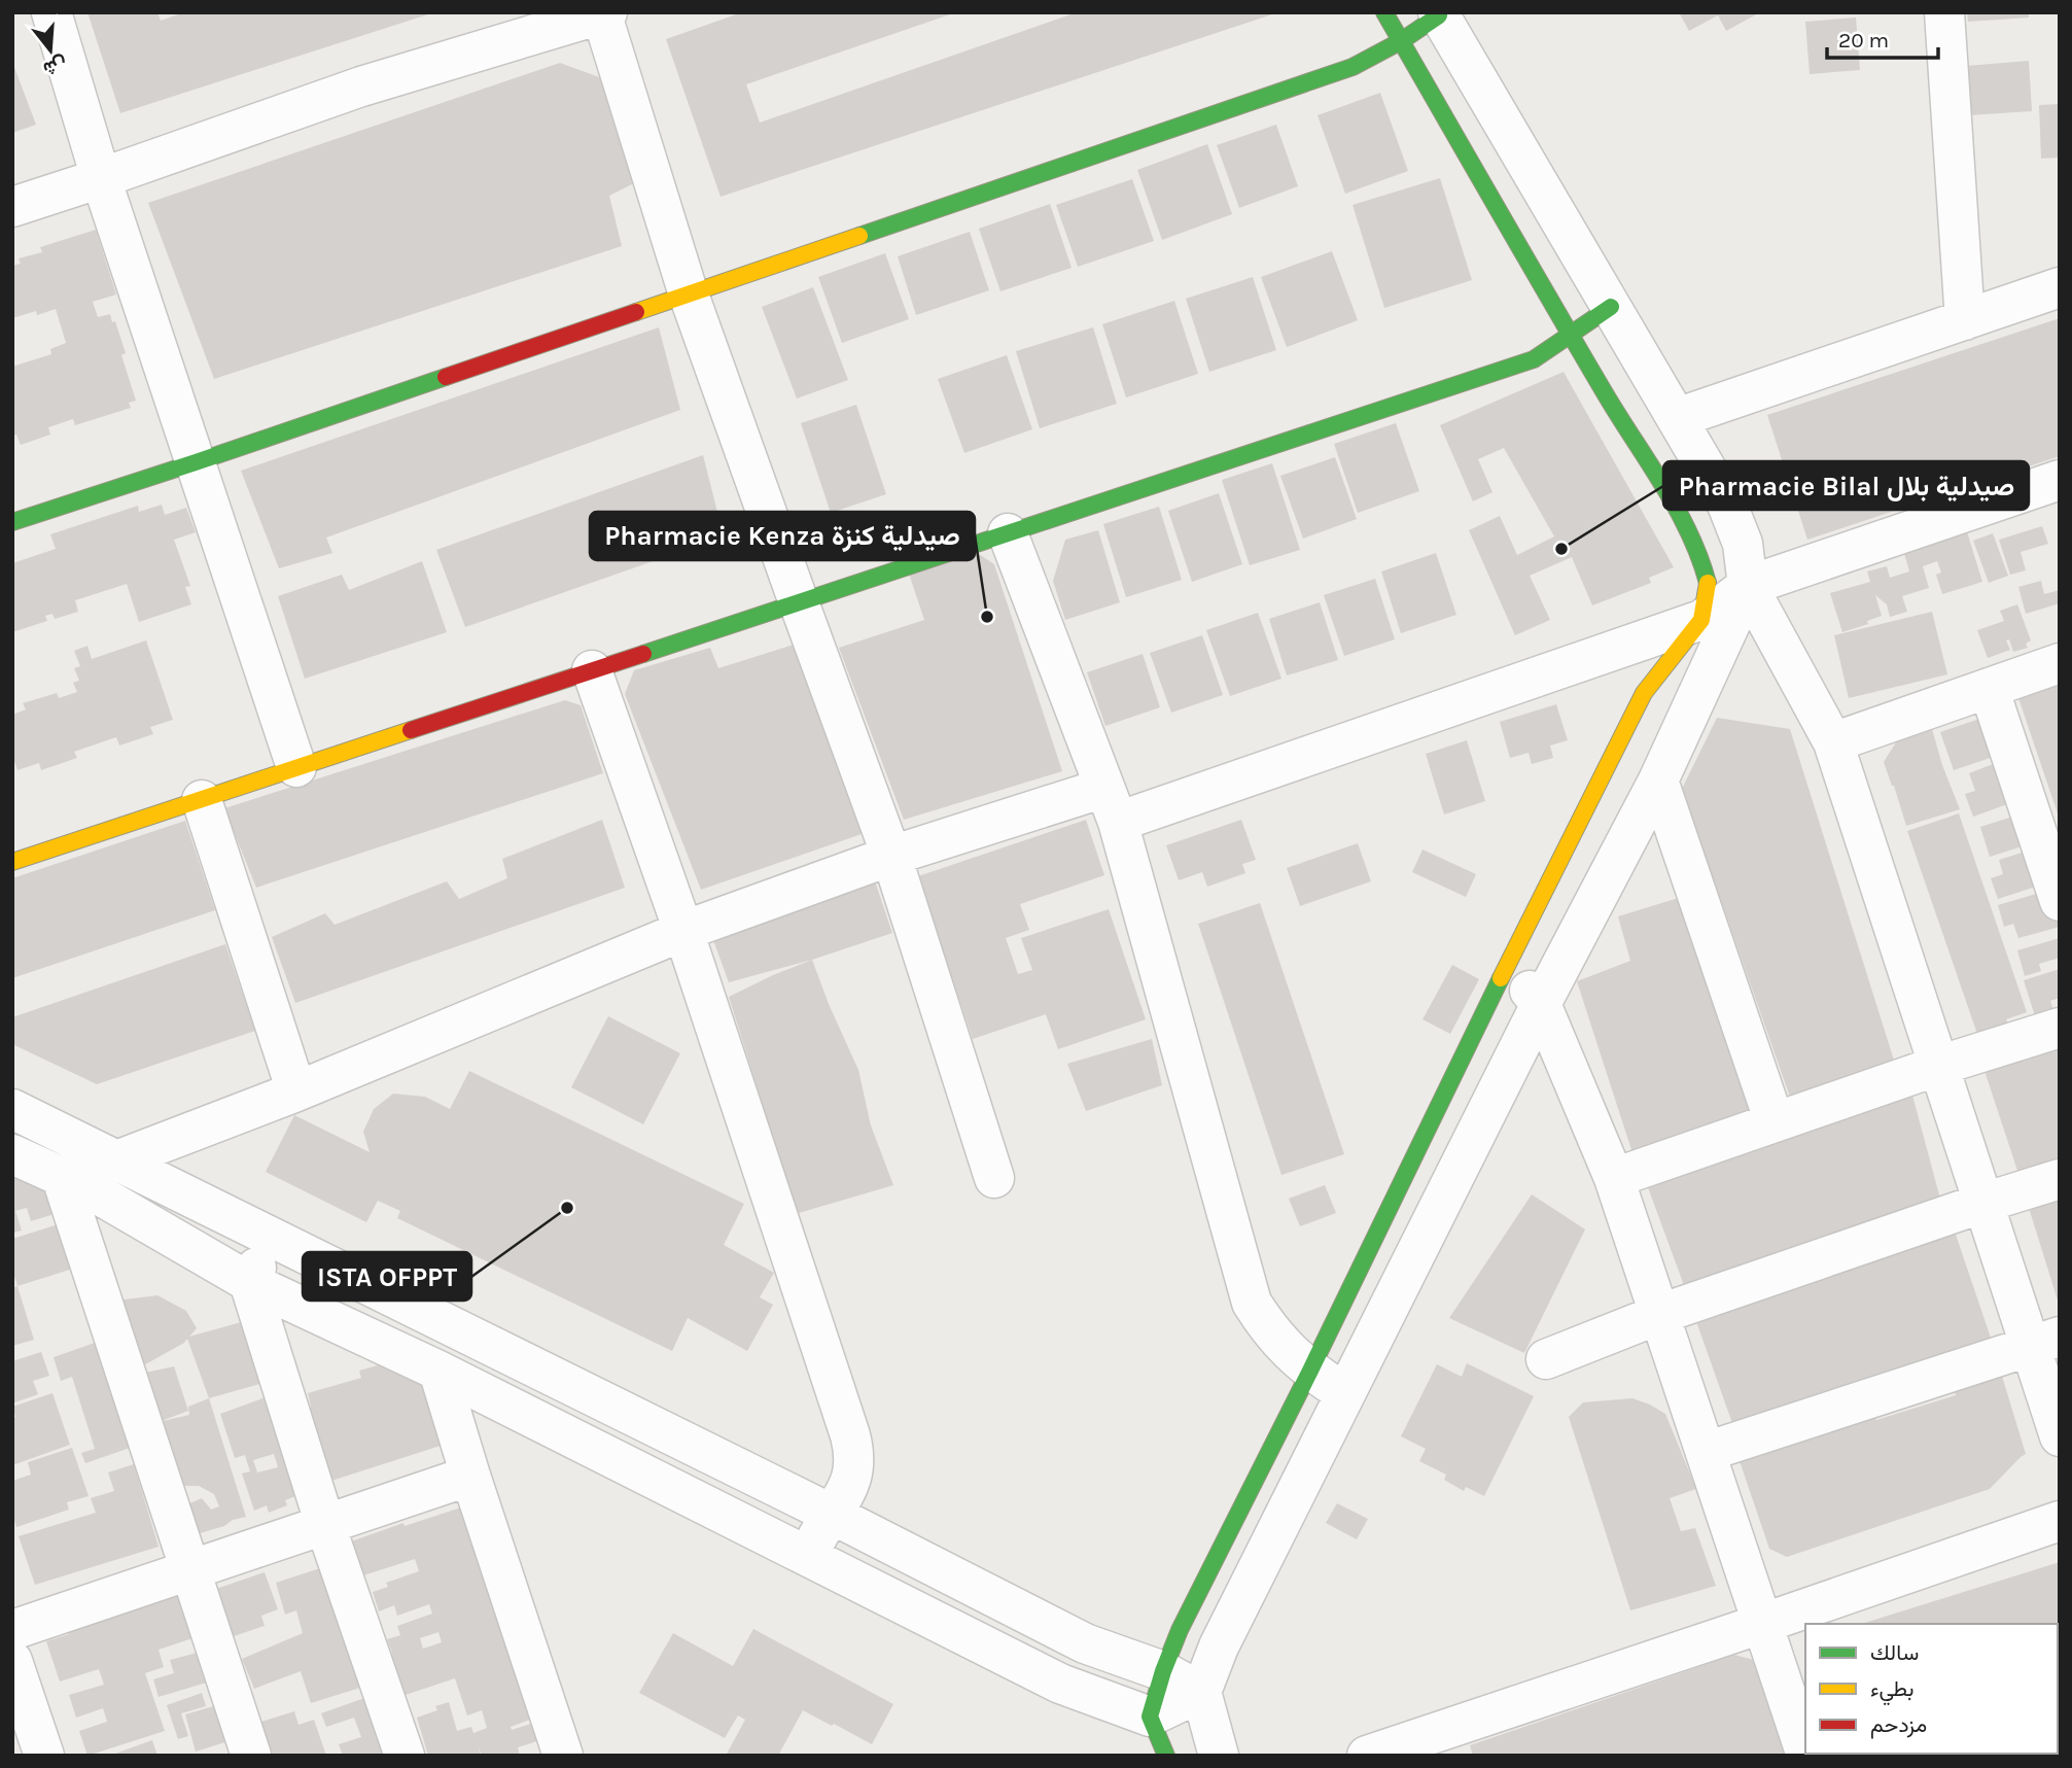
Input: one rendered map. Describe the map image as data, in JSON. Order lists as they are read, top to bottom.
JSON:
{
  "places": ["Pharmacie Bilal صيدلية بلال", "Pharmacie Kenza صيدلية كنزة", "ISTA OFPPT"],
  "legend": ["سالك", "بطيء", "مزدحم"],
  "scale_bar": "20 m",
  "north": "bottom"
}
